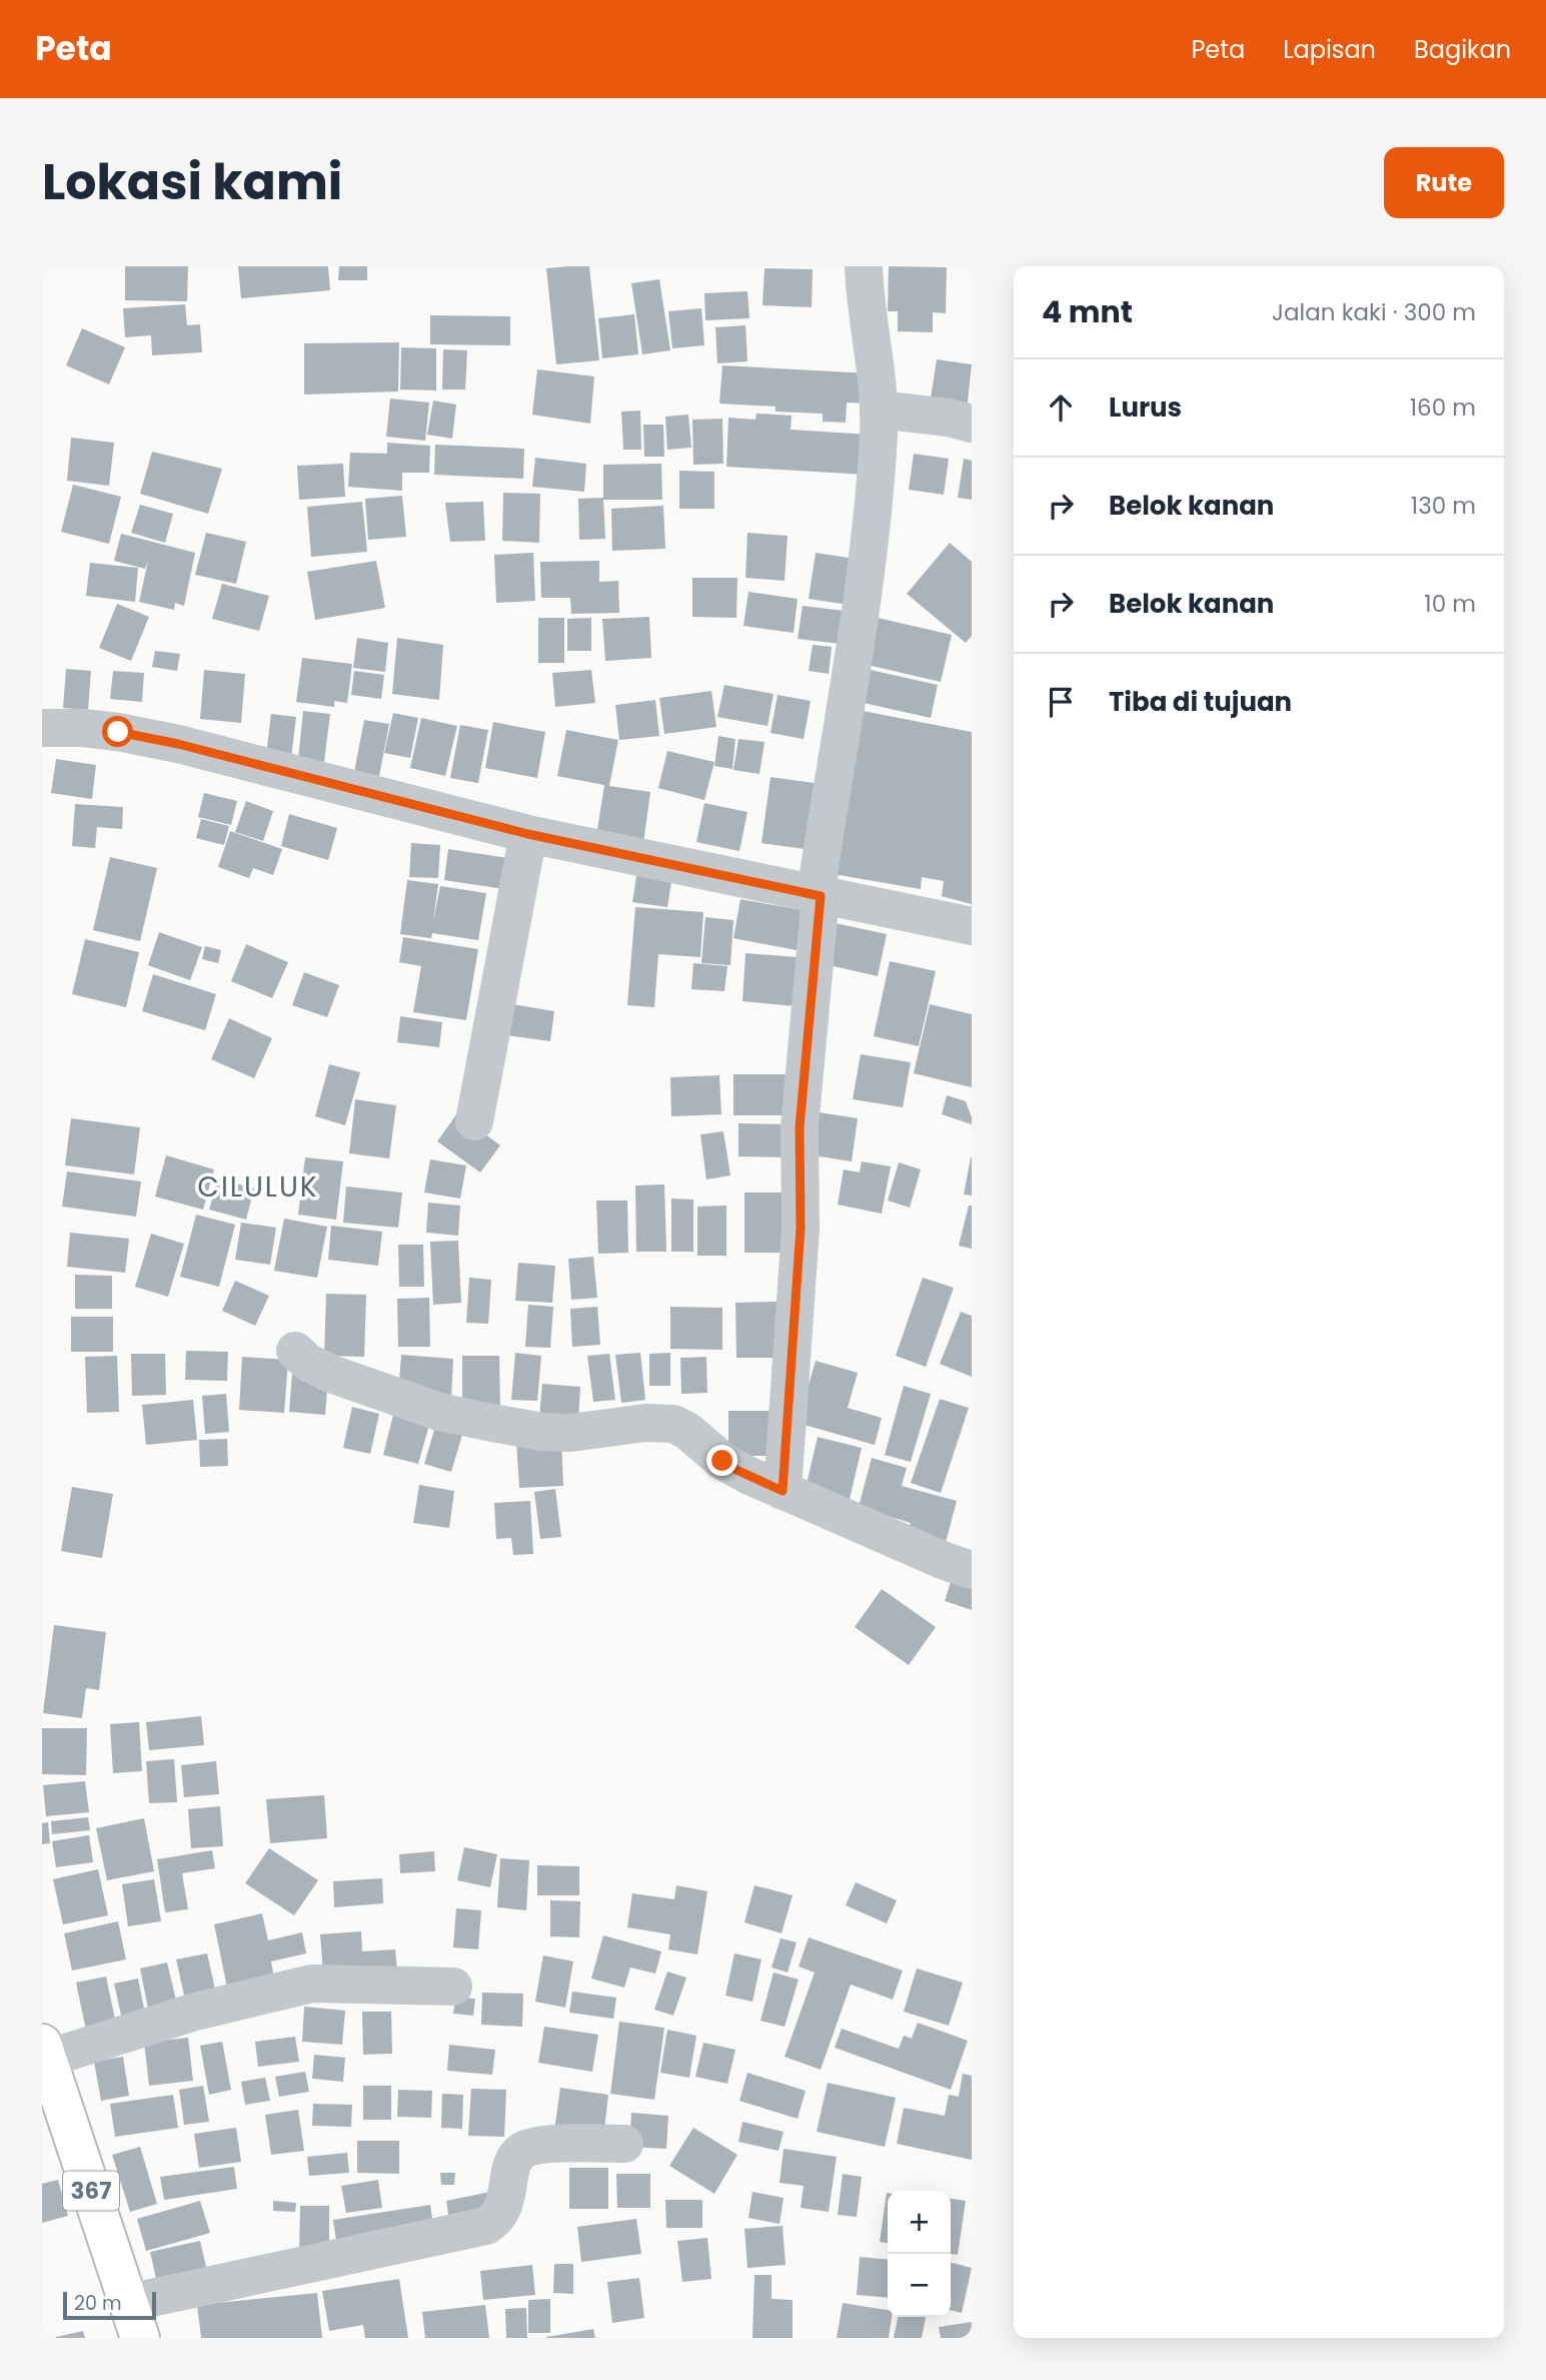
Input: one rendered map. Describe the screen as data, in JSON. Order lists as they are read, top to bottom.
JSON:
{
  "streets": {
    "main road": ["367"]
  },
  "districts": ["CILULUK"],
  "scale_bar": "20 m",
  "page": {
    "header": "Peta",
    "nav": ["Peta", "Lapisan", "Bagikan"],
    "title": "Lokasi kami",
    "buttons": "Rute",
    "heading": ["4 mnt", "Jalan kaki · 300 m"],
    "list": [
      ["Lurus", "160 m"],
      ["Belok kanan", "130 m"],
      ["Belok kanan", "10 m"],
      "Tiba di tujuan"
    ],
    "map_buttons": ["+", "−"],
    "scale": "20 m"
  }
}
